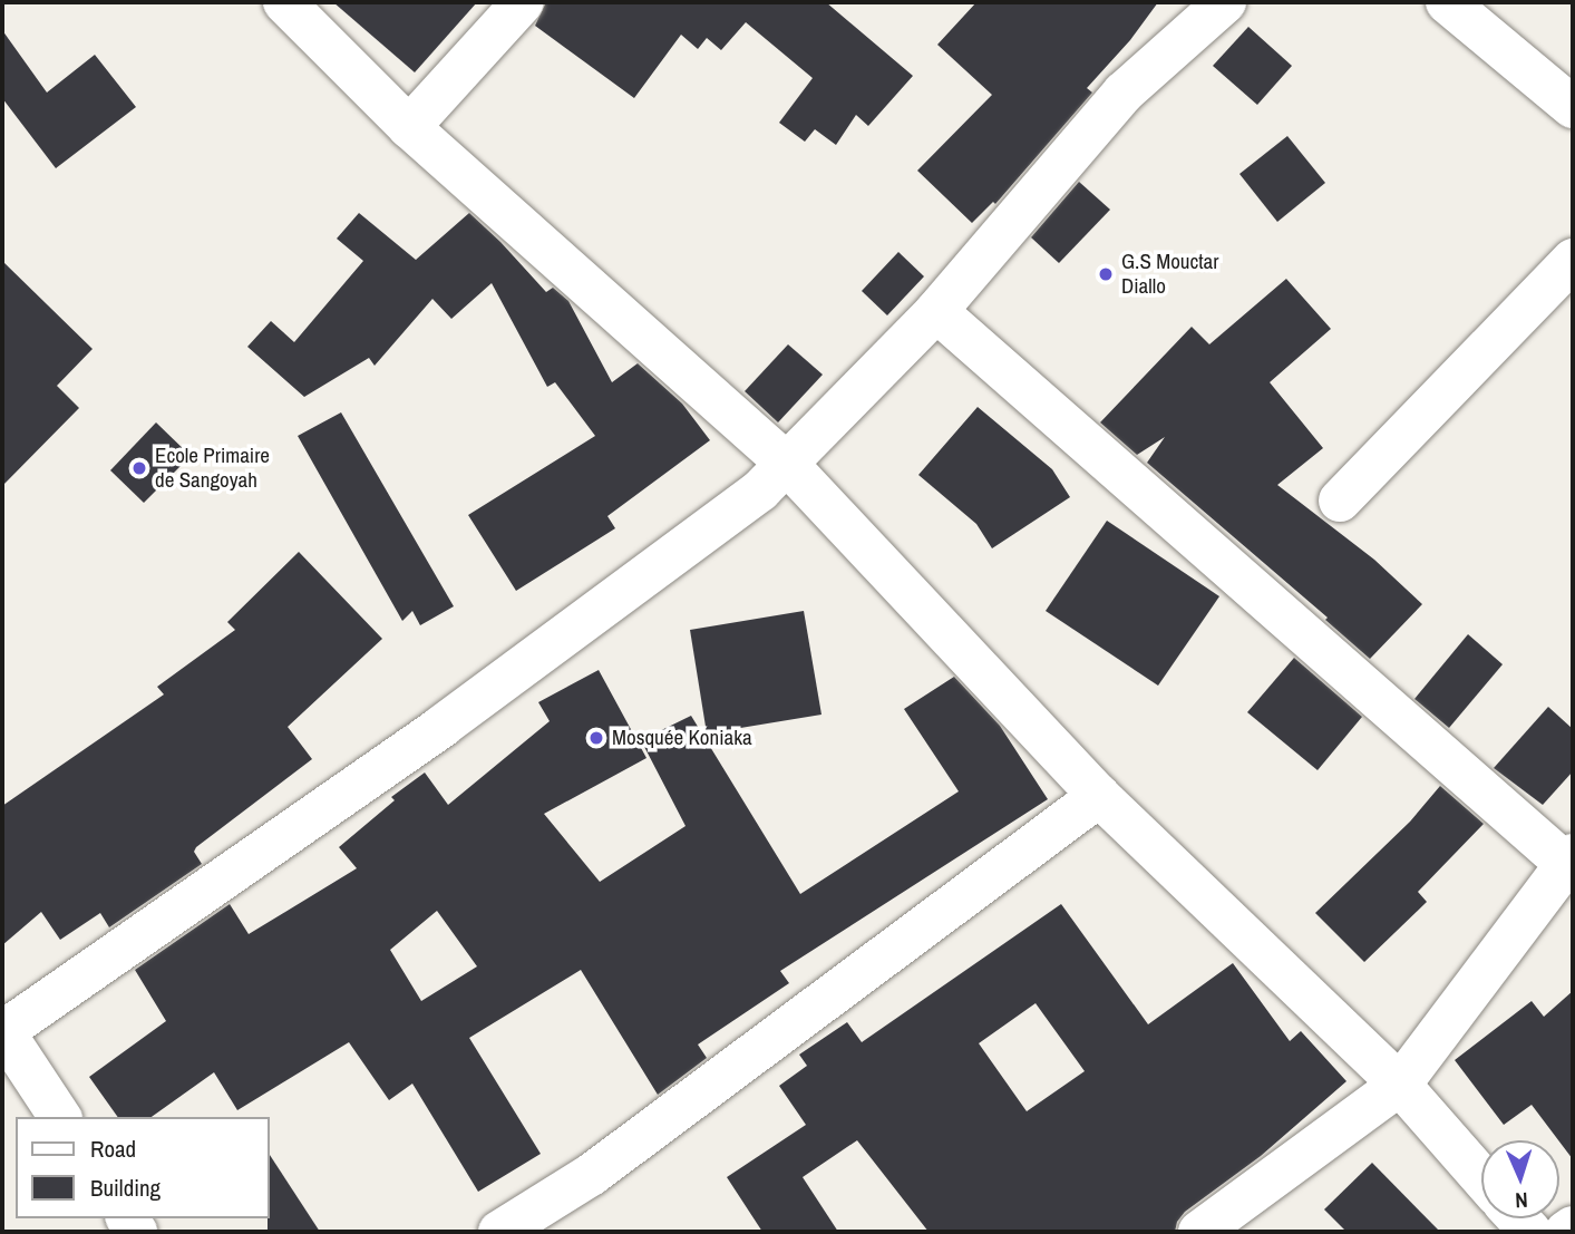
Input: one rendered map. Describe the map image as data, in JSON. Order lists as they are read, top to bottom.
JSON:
{
  "places": ["G.S Mouctar Diallo", "Ecole Primaire de Sangoyah", "Mosquée Koniaka"],
  "legend": ["Road", "Building"],
  "north": "bottom"
}
